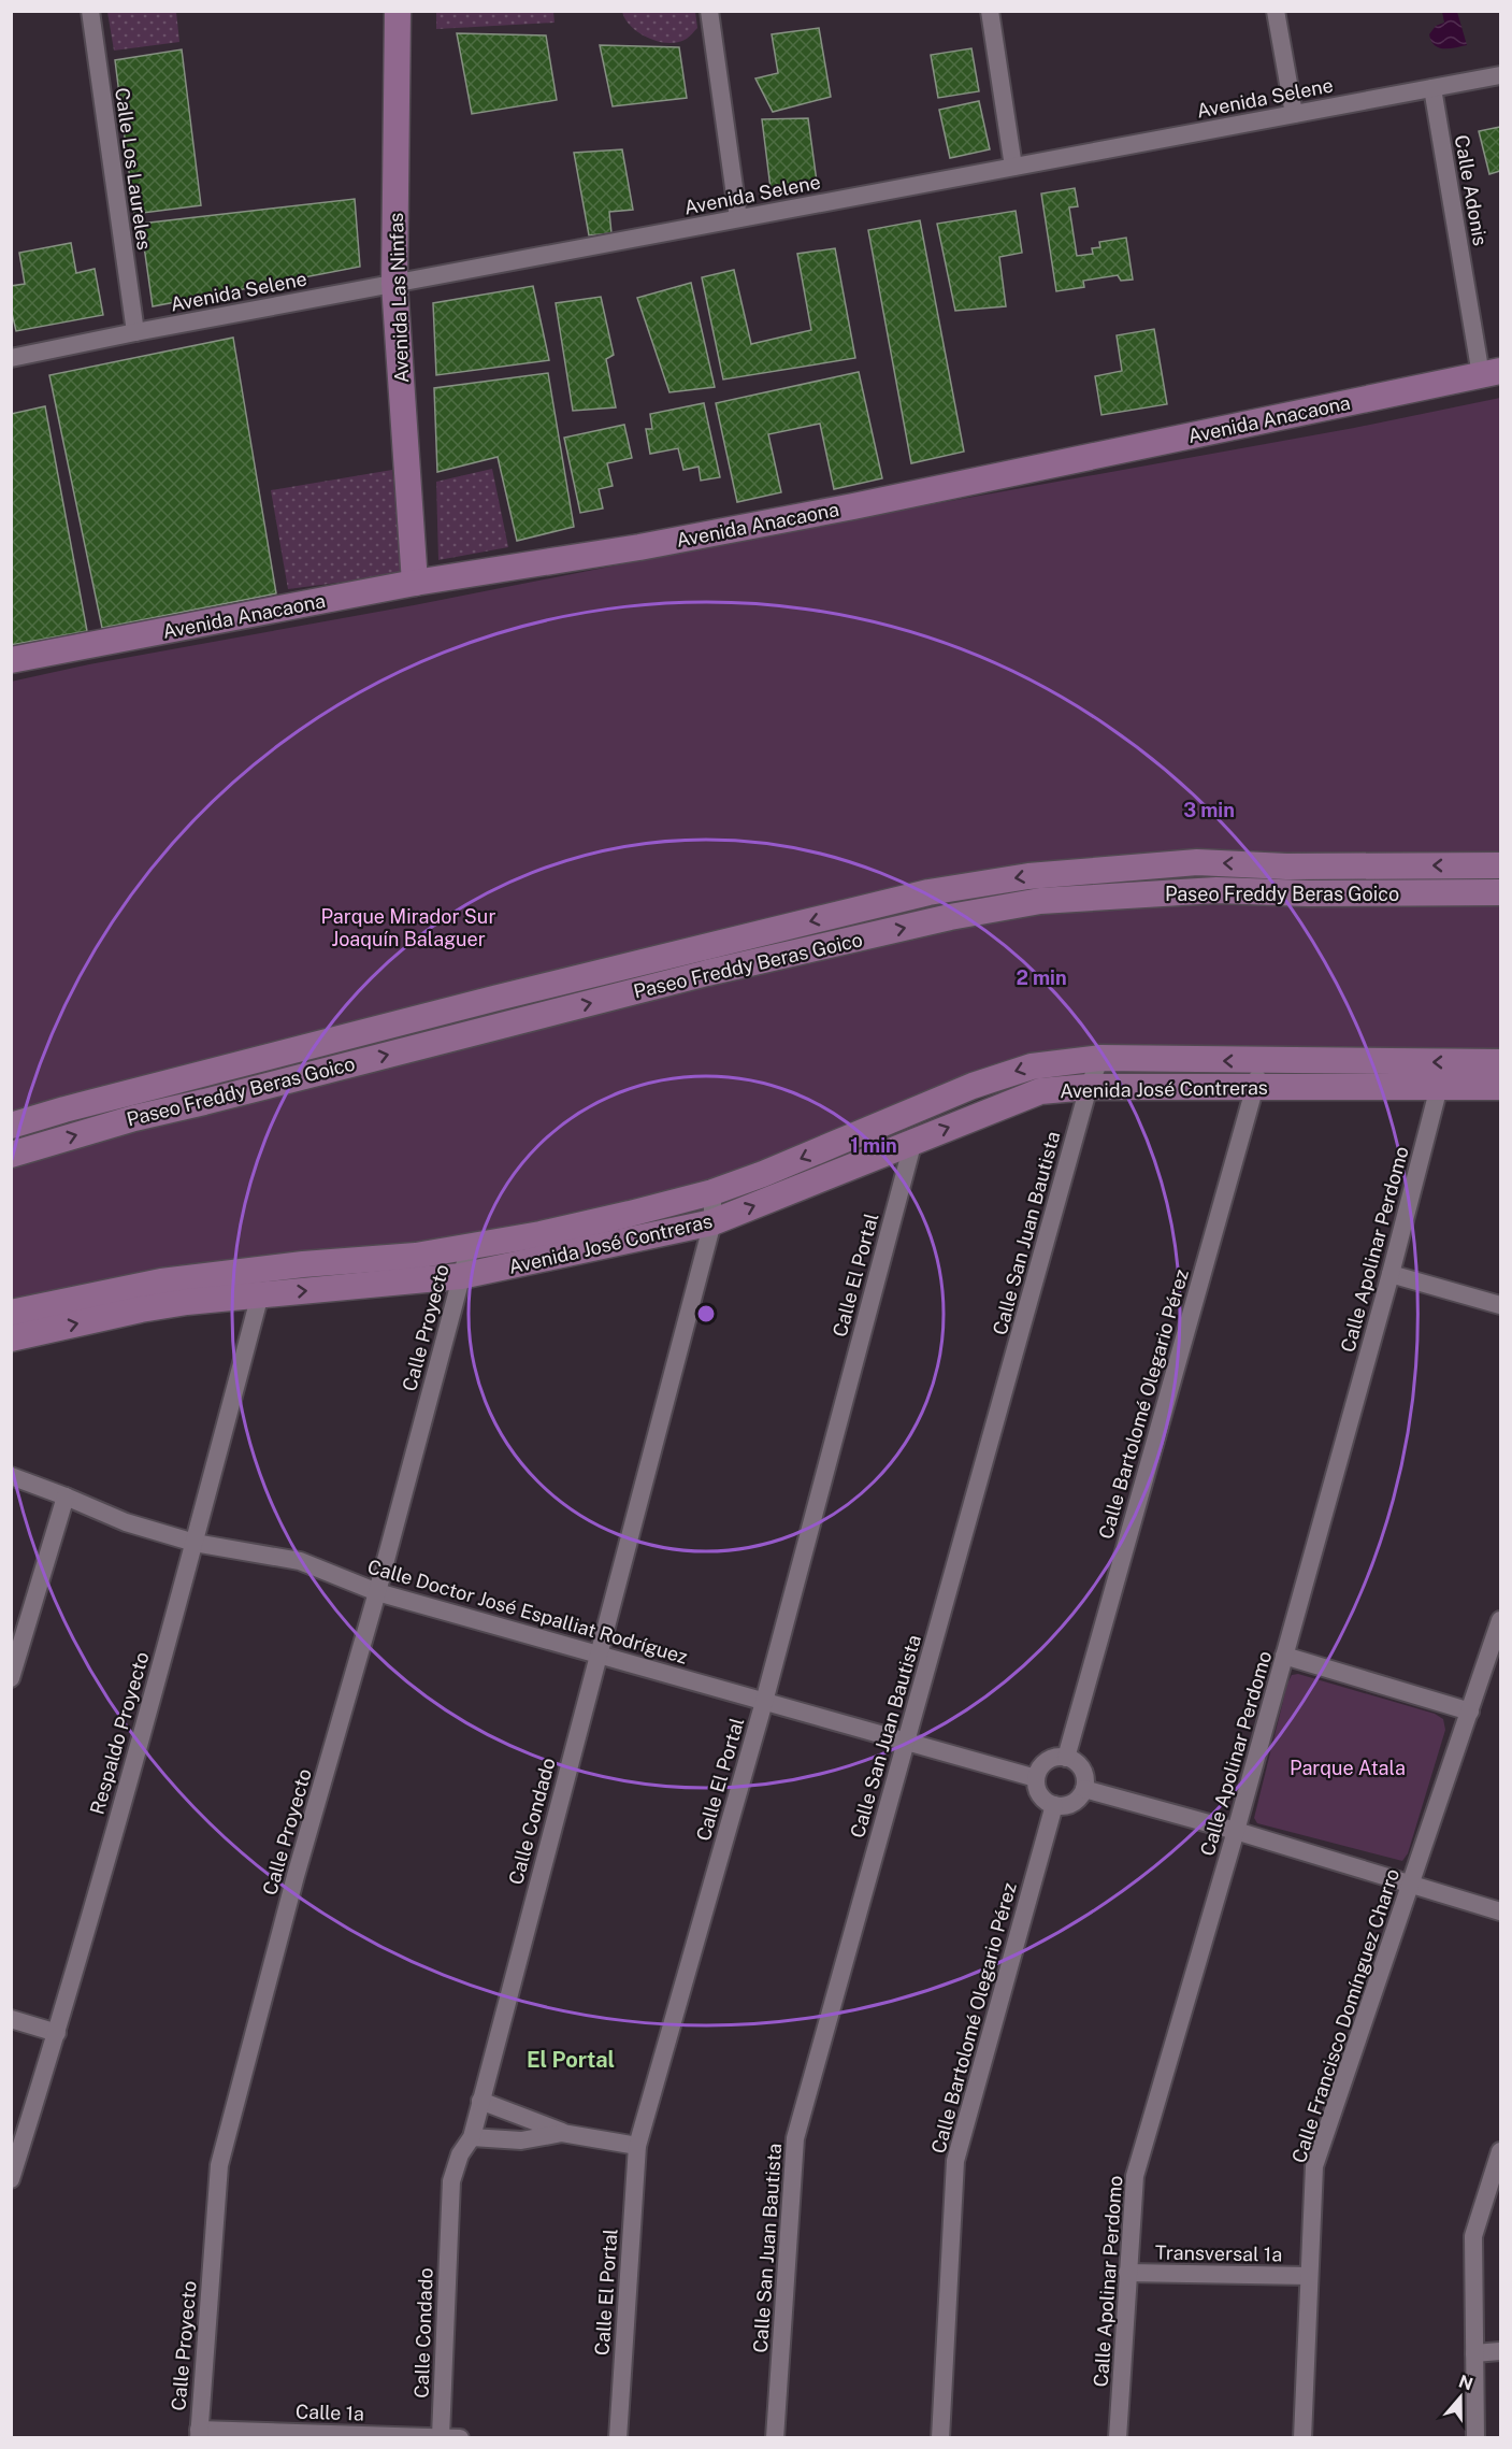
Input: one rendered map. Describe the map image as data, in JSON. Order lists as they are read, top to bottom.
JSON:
{
  "streets": {
    "main road": [
      "Avenida Las Ninfas",
      "Avenida Anacaona",
      "Paseo Freddy Beras Goico",
      "Avenida José Contreras"
    ],
    "street": [
      "Avenida Selene",
      "Calle Los Laureles",
      "Calle Adonis",
      "Calle San Juan Bautista",
      "Calle Apolinar Perdomo",
      "Calle El Portal",
      "Calle Proyecto",
      "Calle Bartolomé Olegario Pérez",
      "Calle Doctor José Espalliat Rodríguez",
      "Respaldo Proyecto",
      "Calle Condado",
      "Calle Francisco Domínguez Charro",
      "Transversal 1a",
      "Calle 1a"
    ]
  },
  "crossings": [
    ["Avenida Selene", "Calle Los Laureles"],
    ["Avenida Selene", "Calle Adonis"],
    ["Avenida Selene", "Avenida Las Ninfas"],
    ["Calle Adonis", "Avenida Anacaona"],
    ["Avenida Las Ninfas", "Avenida Anacaona"],
    ["Avenida José Contreras", "Calle San Juan Bautista"],
    ["Avenida José Contreras", "Calle Apolinar Perdomo"],
    ["Avenida José Contreras", "Calle El Portal"],
    ["Avenida José Contreras", "Calle Proyecto"],
    ["Avenida José Contreras", "Calle Bartolomé Olegario Pérez"],
    ["Avenida José Contreras", "Respaldo Proyecto"],
    ["Avenida José Contreras", "Calle Condado"],
    ["Calle San Juan Bautista", "Calle Doctor José Espalliat Rodríguez"],
    ["Calle Apolinar Perdomo", "Transversal 1a"],
    ["Calle El Portal", "Calle Doctor José Espalliat Rodríguez"],
    ["Calle Proyecto", "Calle Doctor José Espalliat Rodríguez"],
    ["Calle Proyecto", "Calle 1a"],
    ["Calle Bartolomé Olegario Pérez", "Calle Doctor José Espalliat Rodríguez"],
    ["Calle Doctor José Espalliat Rodríguez", "Respaldo Proyecto"],
    ["Calle Doctor José Espalliat Rodríguez", "Calle Condado"],
    ["Calle Condado", "Calle 1a"],
    ["Calle Francisco Domínguez Charro", "Transversal 1a"]
  ],
  "districts": ["El Portal"],
  "parks": ["Parque Mirador Sur Joaquín Balaguer", "Parque Atala"],
  "north": "top",
  "rings": ["3 min", "2 min", "1 min"]
}
